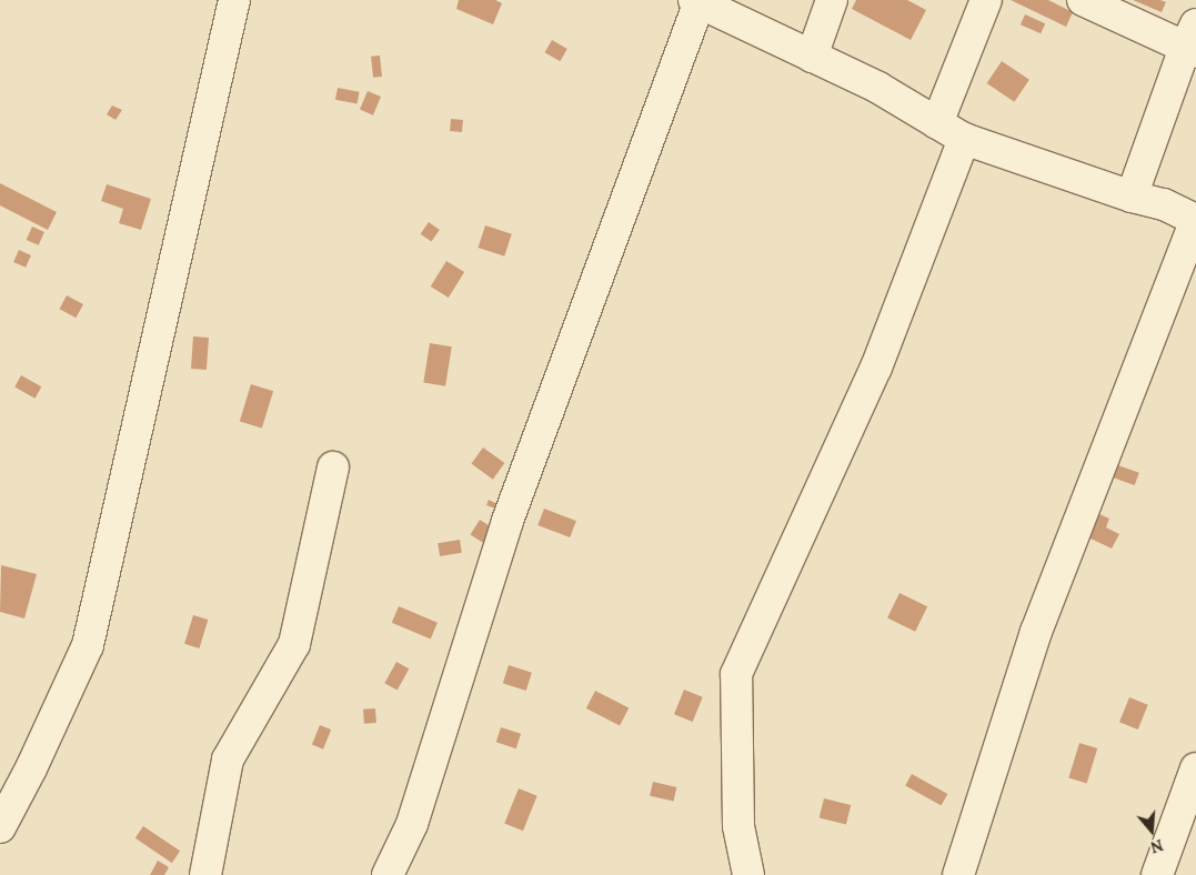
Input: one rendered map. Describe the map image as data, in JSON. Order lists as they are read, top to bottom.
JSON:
{
  "north": "bottom"
}
